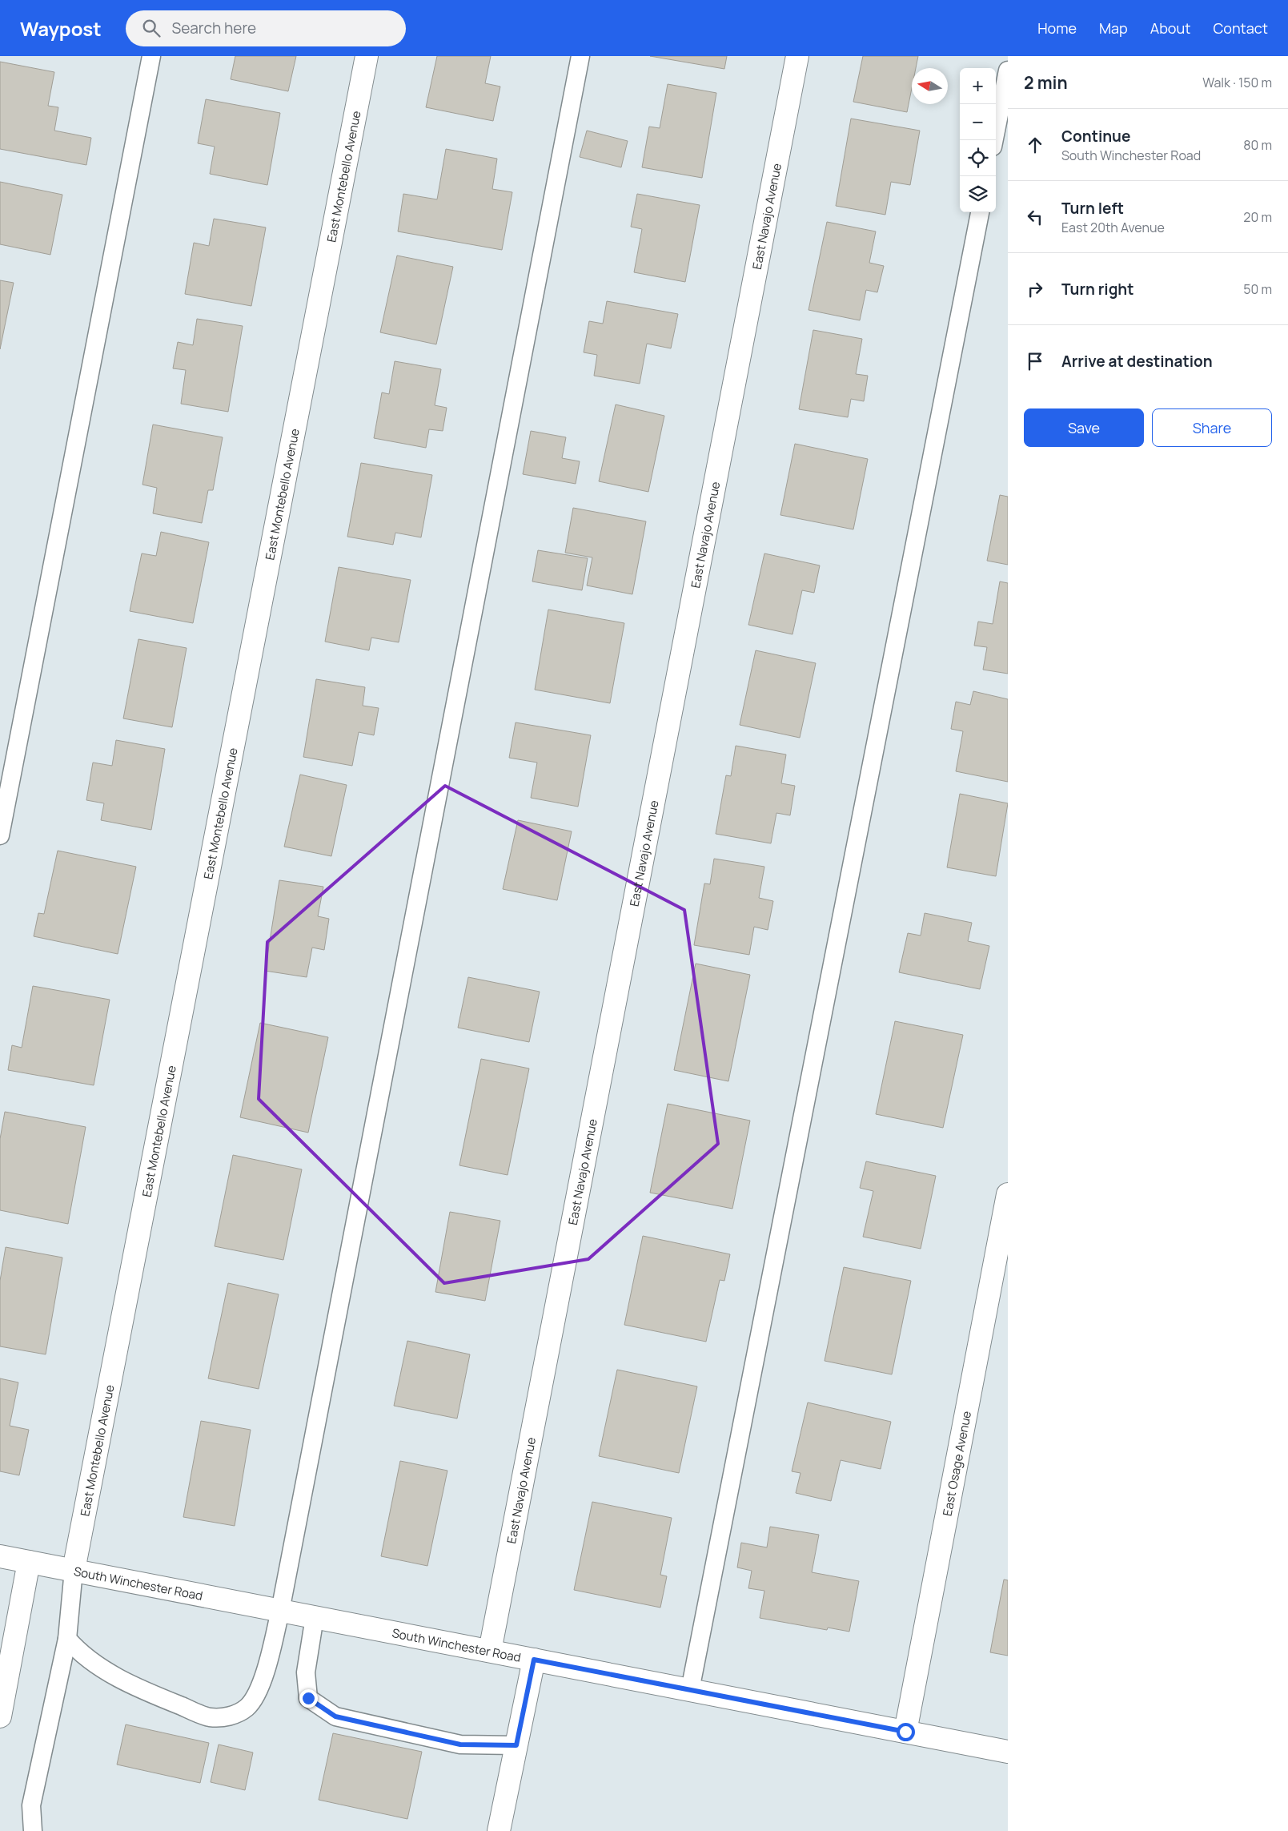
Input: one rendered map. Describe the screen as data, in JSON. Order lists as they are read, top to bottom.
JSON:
{
  "streets": {
    "street": [
      "East Montebello Avenue",
      "East Navajo Avenue",
      "East Osage Avenue",
      "South Winchester Road"
    ]
  },
  "crossings": [
    ["East Montebello Avenue", "South Winchester Road"],
    ["East Navajo Avenue", "South Winchester Road"],
    ["East Osage Avenue", "South Winchester Road"]
  ],
  "north": "left",
  "page": {
    "header": "Waypost",
    "search": "Search here",
    "nav": [
      "Home",
      "Map",
      "About",
      "Contact"
    ],
    "heading": ["2 min", "Walk · 150 m"],
    "map_buttons": ["+", "−"],
    "list": [
      ["Continue", "South Winchester Road", "80 m"],
      ["Turn left", "East 20th Avenue", "20 m"],
      ["Turn right", "50 m"],
      "Arrive at destination"
    ],
    "buttons": ["Save", "Share"]
  }
}
